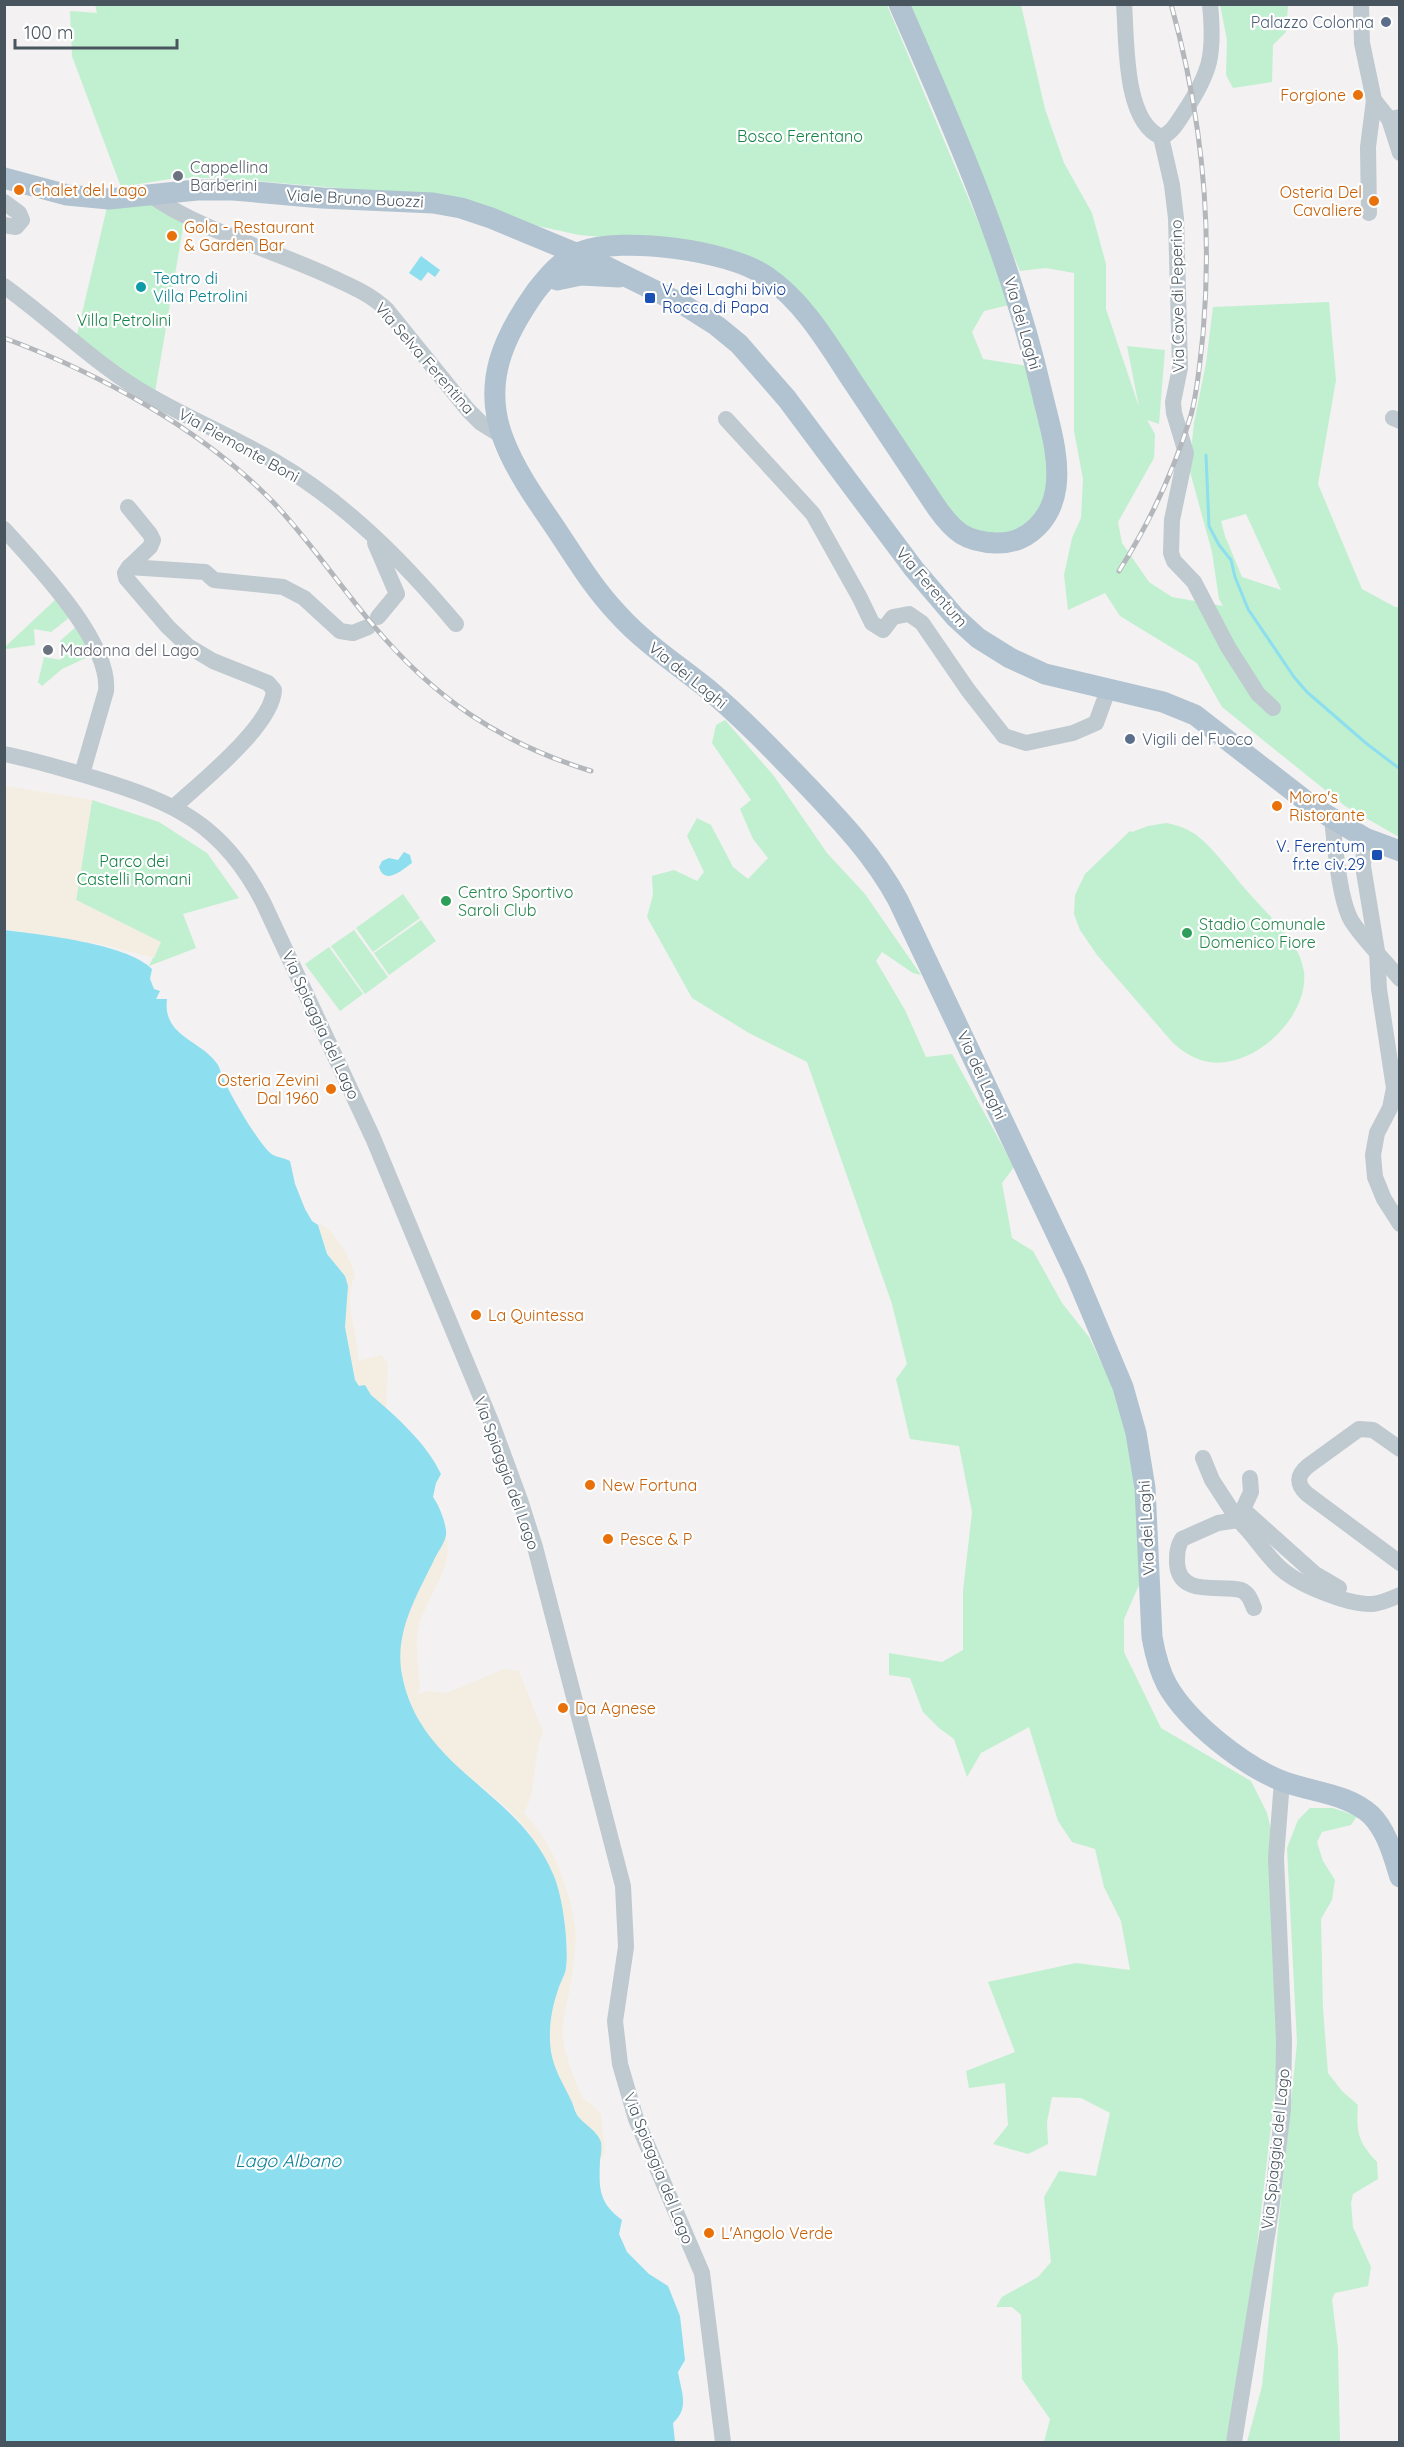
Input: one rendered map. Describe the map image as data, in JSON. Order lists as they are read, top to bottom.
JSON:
{
  "streets": {
    "main road": ["Viale Bruno Buozzi", "Via dei Laghi", "Via Ferentum"],
    "street": [
      "Via Cave di Peperino",
      "Via Selva Ferentina",
      "Via Piemonte Boni",
      "Via Spiaggia del Lago"
    ]
  },
  "crossings": [
    ["Viale Bruno Buozzi", "Via Selva Ferentina"],
    ["Viale Bruno Buozzi", "Via Ferentum"],
    ["Via dei Laghi", "Via Selva Ferentina"],
    ["Via dei Laghi", "Via Ferentum"],
    ["Via dei Laghi", "Via Spiaggia del Lago"]
  ],
  "water": ["Lago Albano"],
  "parks": ["Bosco Ferentano", "Villa Petrolini", "Parco dei Castelli Romani"],
  "places": {
    "other": [
      "Palazzo Colonna",
      "Forgione",
      "Cappellina Barberini",
      "Chalet del Lago",
      "Osteria Del Cavaliere",
      "Gola - Restaurant & Garden Bar",
      "Teatro di Villa Petrolini",
      "Madonna del Lago",
      "Vigili del Fuoco",
      "Moro's Ristorante",
      "Centro Sportivo Saroli Club",
      "Stadio Comunale Domenico Fiore",
      "Osteria Zevini Dal 1960",
      "La Quintessa",
      "New Fortuna",
      "Pesce & P",
      "Da Agnese",
      "L'Angolo Verde"
    ],
    "transit": ["V. dei Laghi bivio Rocca di Papa", "V. Ferentum fr.te civ.29"]
  },
  "scale_bar": "100 m"
}
